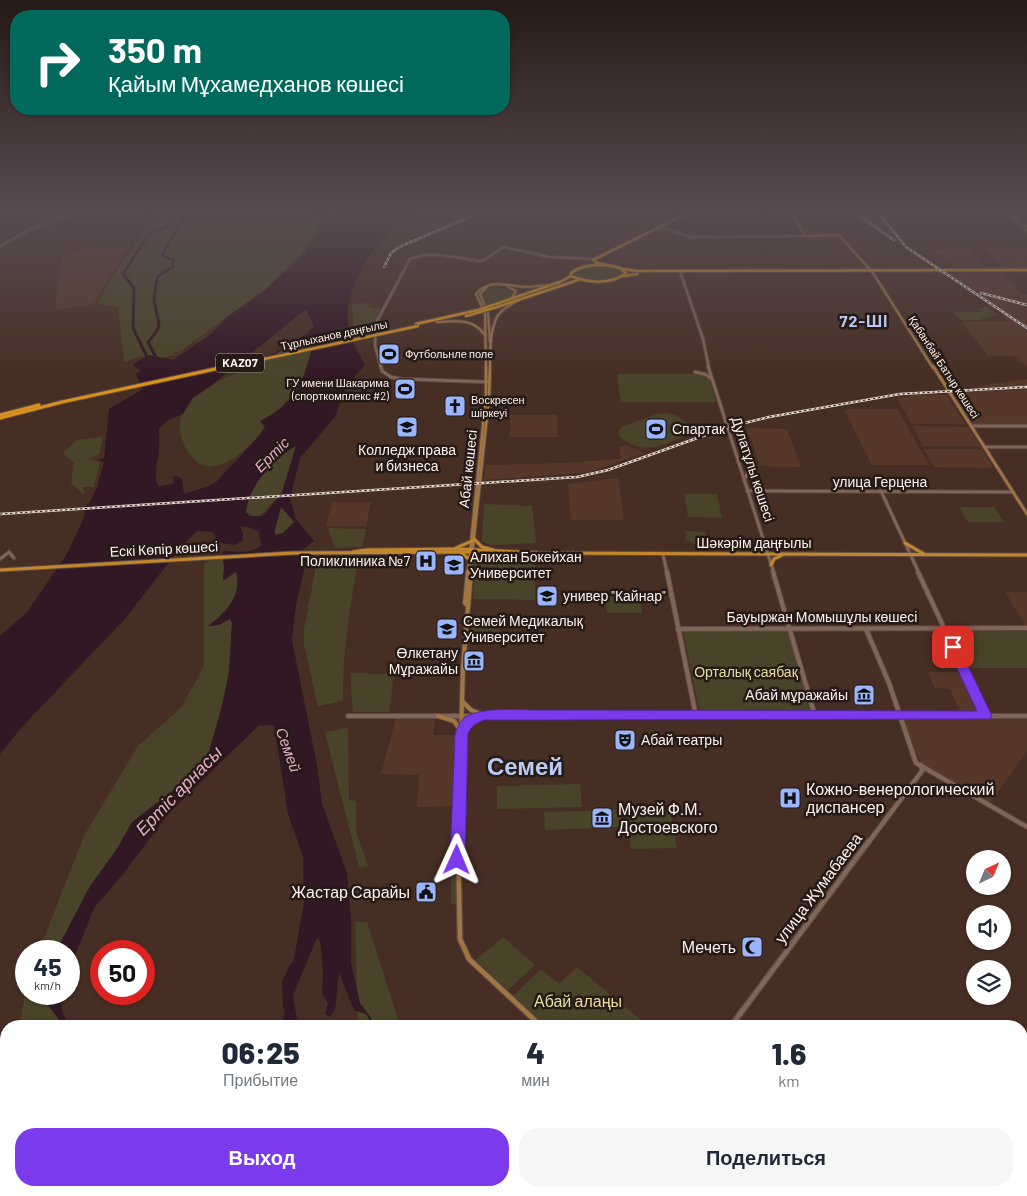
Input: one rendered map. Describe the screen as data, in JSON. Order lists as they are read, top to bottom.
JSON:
{
  "streets": {
    "highway": ["Тұрлыханов даңғылы", "KAZ07"],
    "main road": [
      "Қабанбай Батыр көшесі",
      "Абай көшесі",
      "Шәкәрім даңғылы",
      "Ескі Көпір көшесі"
    ],
    "street": [
      "Дулатұлы көшесі",
      "улица Герцена",
      "Бауыржан Момышұлы көшесі",
      "улица Жумабаева"
    ]
  },
  "crossings": [
    ["Тұрлыханов даңғылы", "KAZ07"],
    ["Тұрлыханов даңғылы", "Абай көшесі"],
    ["Қабанбай Батыр көшесі", "улица Герцена"],
    ["Абай көшесі", "Шәкәрім даңғылы"],
    ["Дулатұлы көшесі", "улица Герцена"],
    ["Дулатұлы көшесі", "Шәкәрім даңғылы"],
    ["Дулатұлы көшесі", "Бауыржан Момышұлы көшесі"],
    ["Шәкәрім даңғылы", "Ескі Көпір көшесі"]
  ],
  "districts": ["72-ШІ", "Семей"],
  "water": ["Ертіс", "Семей", "Ертіс арнасы"],
  "parks": ["Орталық саябақ", "Абай алаңы"],
  "places": {
    "sports": ["Футбольнле поле", "ГУ имени Шакарима (спорткомплекс #2)", "Спартак"],
    "church": ["Воскресен шіркеуі"],
    "school or university": [
      "Колледж права и бизнеса",
      "Алихан Бокейхан Университет",
      "универ \"Кайнар\"",
      "Семей Медикалық Университет"
    ],
    "hospital": ["Поликлиника №7", "Кожно-венерологический диспансер"],
    "museum": ["Өлкетану Мұражайы", "Абай мұражайы", "Музей Ф.М. Достоевского"],
    "theatre": ["Абай театры"],
    "public building": ["Жастар Сарайы"],
    "mosque": ["Мечеть"]
  },
  "north": "top right",
  "page": {
    "turn": ["350 m", "Қайым Мұхамедханов көшесі"],
    "speed": "45 km/h",
    "limit": "50",
    "eta": [
      "06:25",
      "Прибытие",
      "4",
      "мин",
      "1.6",
      "km"
    ],
    "buttons": ["Выход", "Поделиться"]
  }
}
